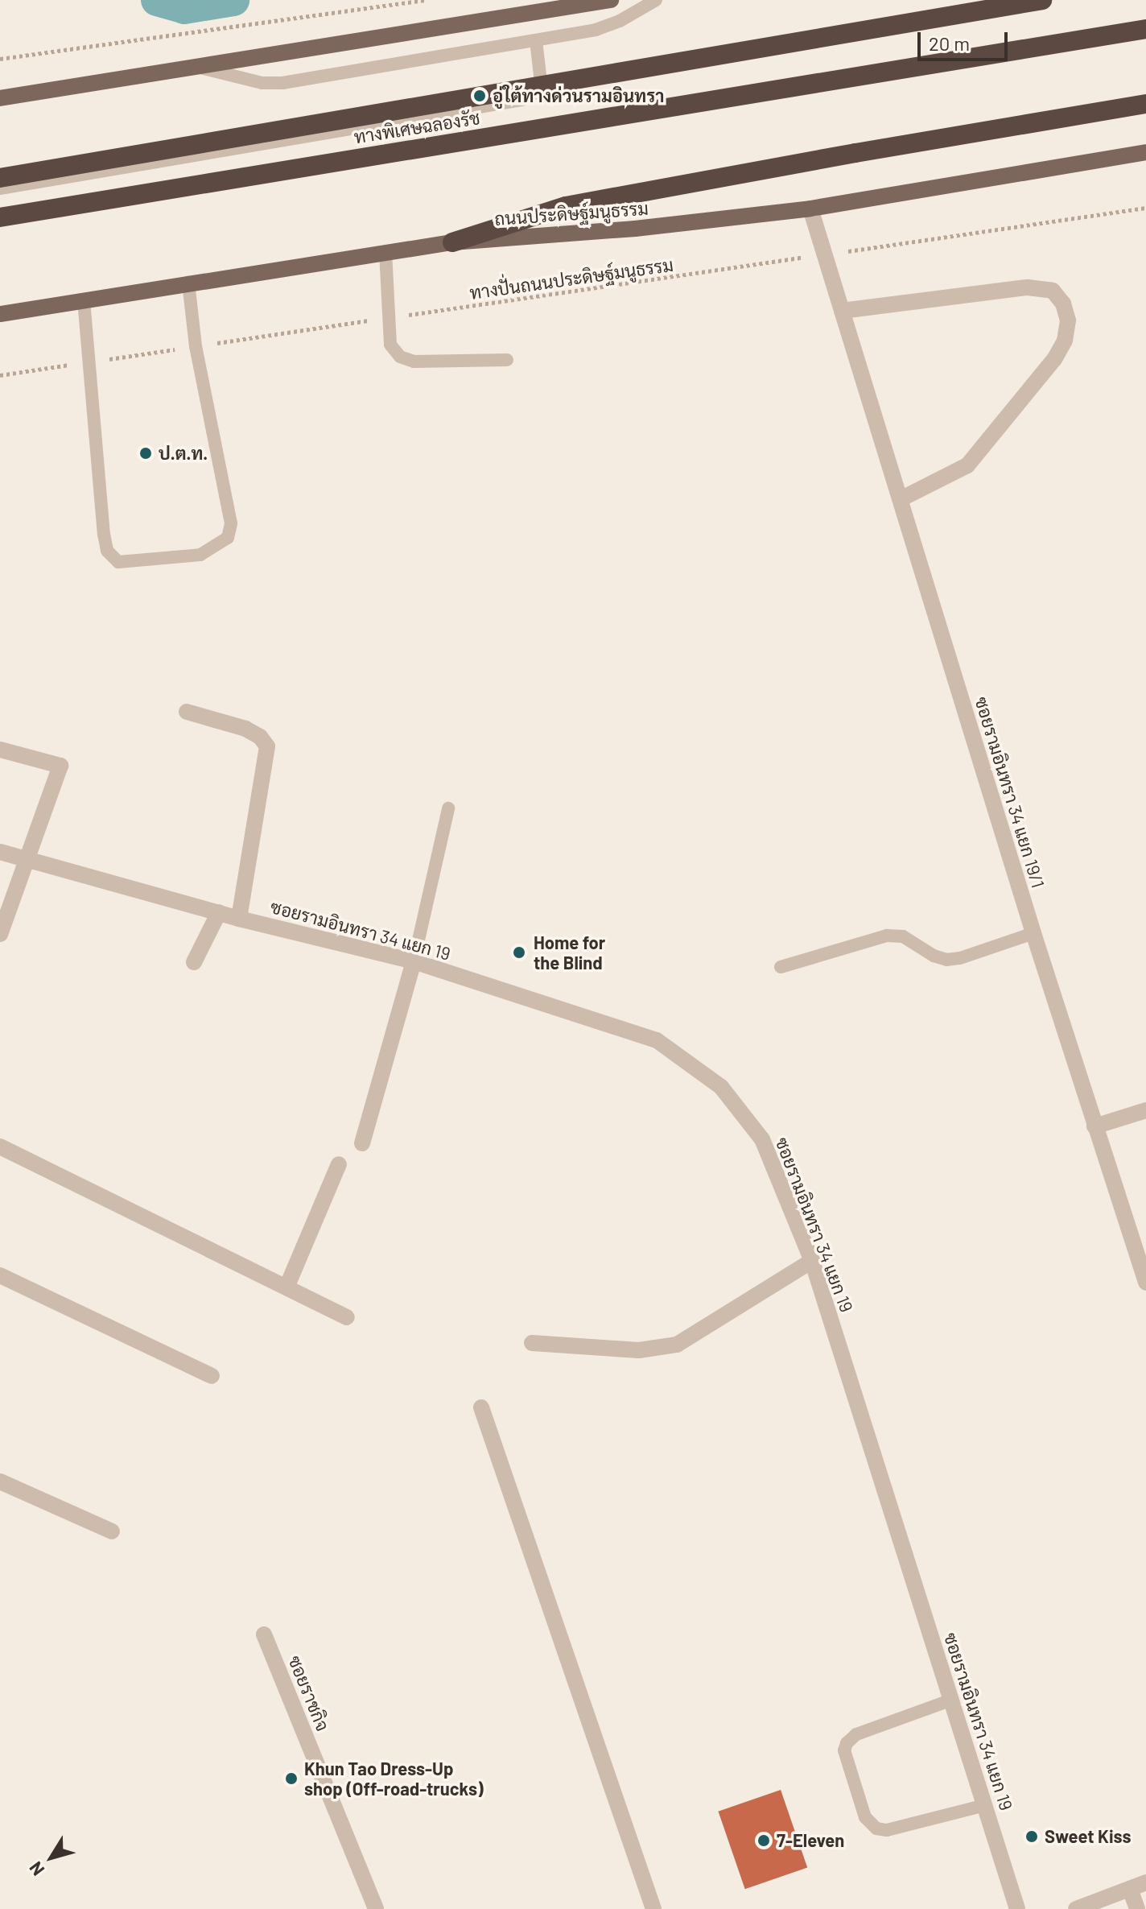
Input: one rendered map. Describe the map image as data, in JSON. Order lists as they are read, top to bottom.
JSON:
{
  "streets": {
    "highway": ["ทางพิเศษฉลองรัช"],
    "main road": ["ถนนประดิษฐ์มนูธรรม"],
    "street": ["ซอยรามอินทรา 34 แยก 19/1", "ซอยรามอินทรา 34 แยก 19", "ซอยราชกิจ"],
    "path": ["ทางปั่นถนนประดิษฐ์มนูธรรม"]
  },
  "crossings": [
    ["ถนนประดิษฐ์มนูธรรม", "ซอยรามอินทรา 34 แยก 19/1"],
    ["ทางปั่นถนนประดิษฐ์มนูธรรม", "ซอยรามอินทรา 34 แยก 19/1"]
  ],
  "places": [
    "อู่ใต้ทางด่วนรามอินทรา",
    "ป.ต.ท.",
    "Home for the Blind",
    "Khun Tao Dress-Up shop (Off-road-trucks)",
    "Sweet Kiss",
    "7-Eleven"
  ],
  "scale_bar": "20 m",
  "north": "bottom left"
}
